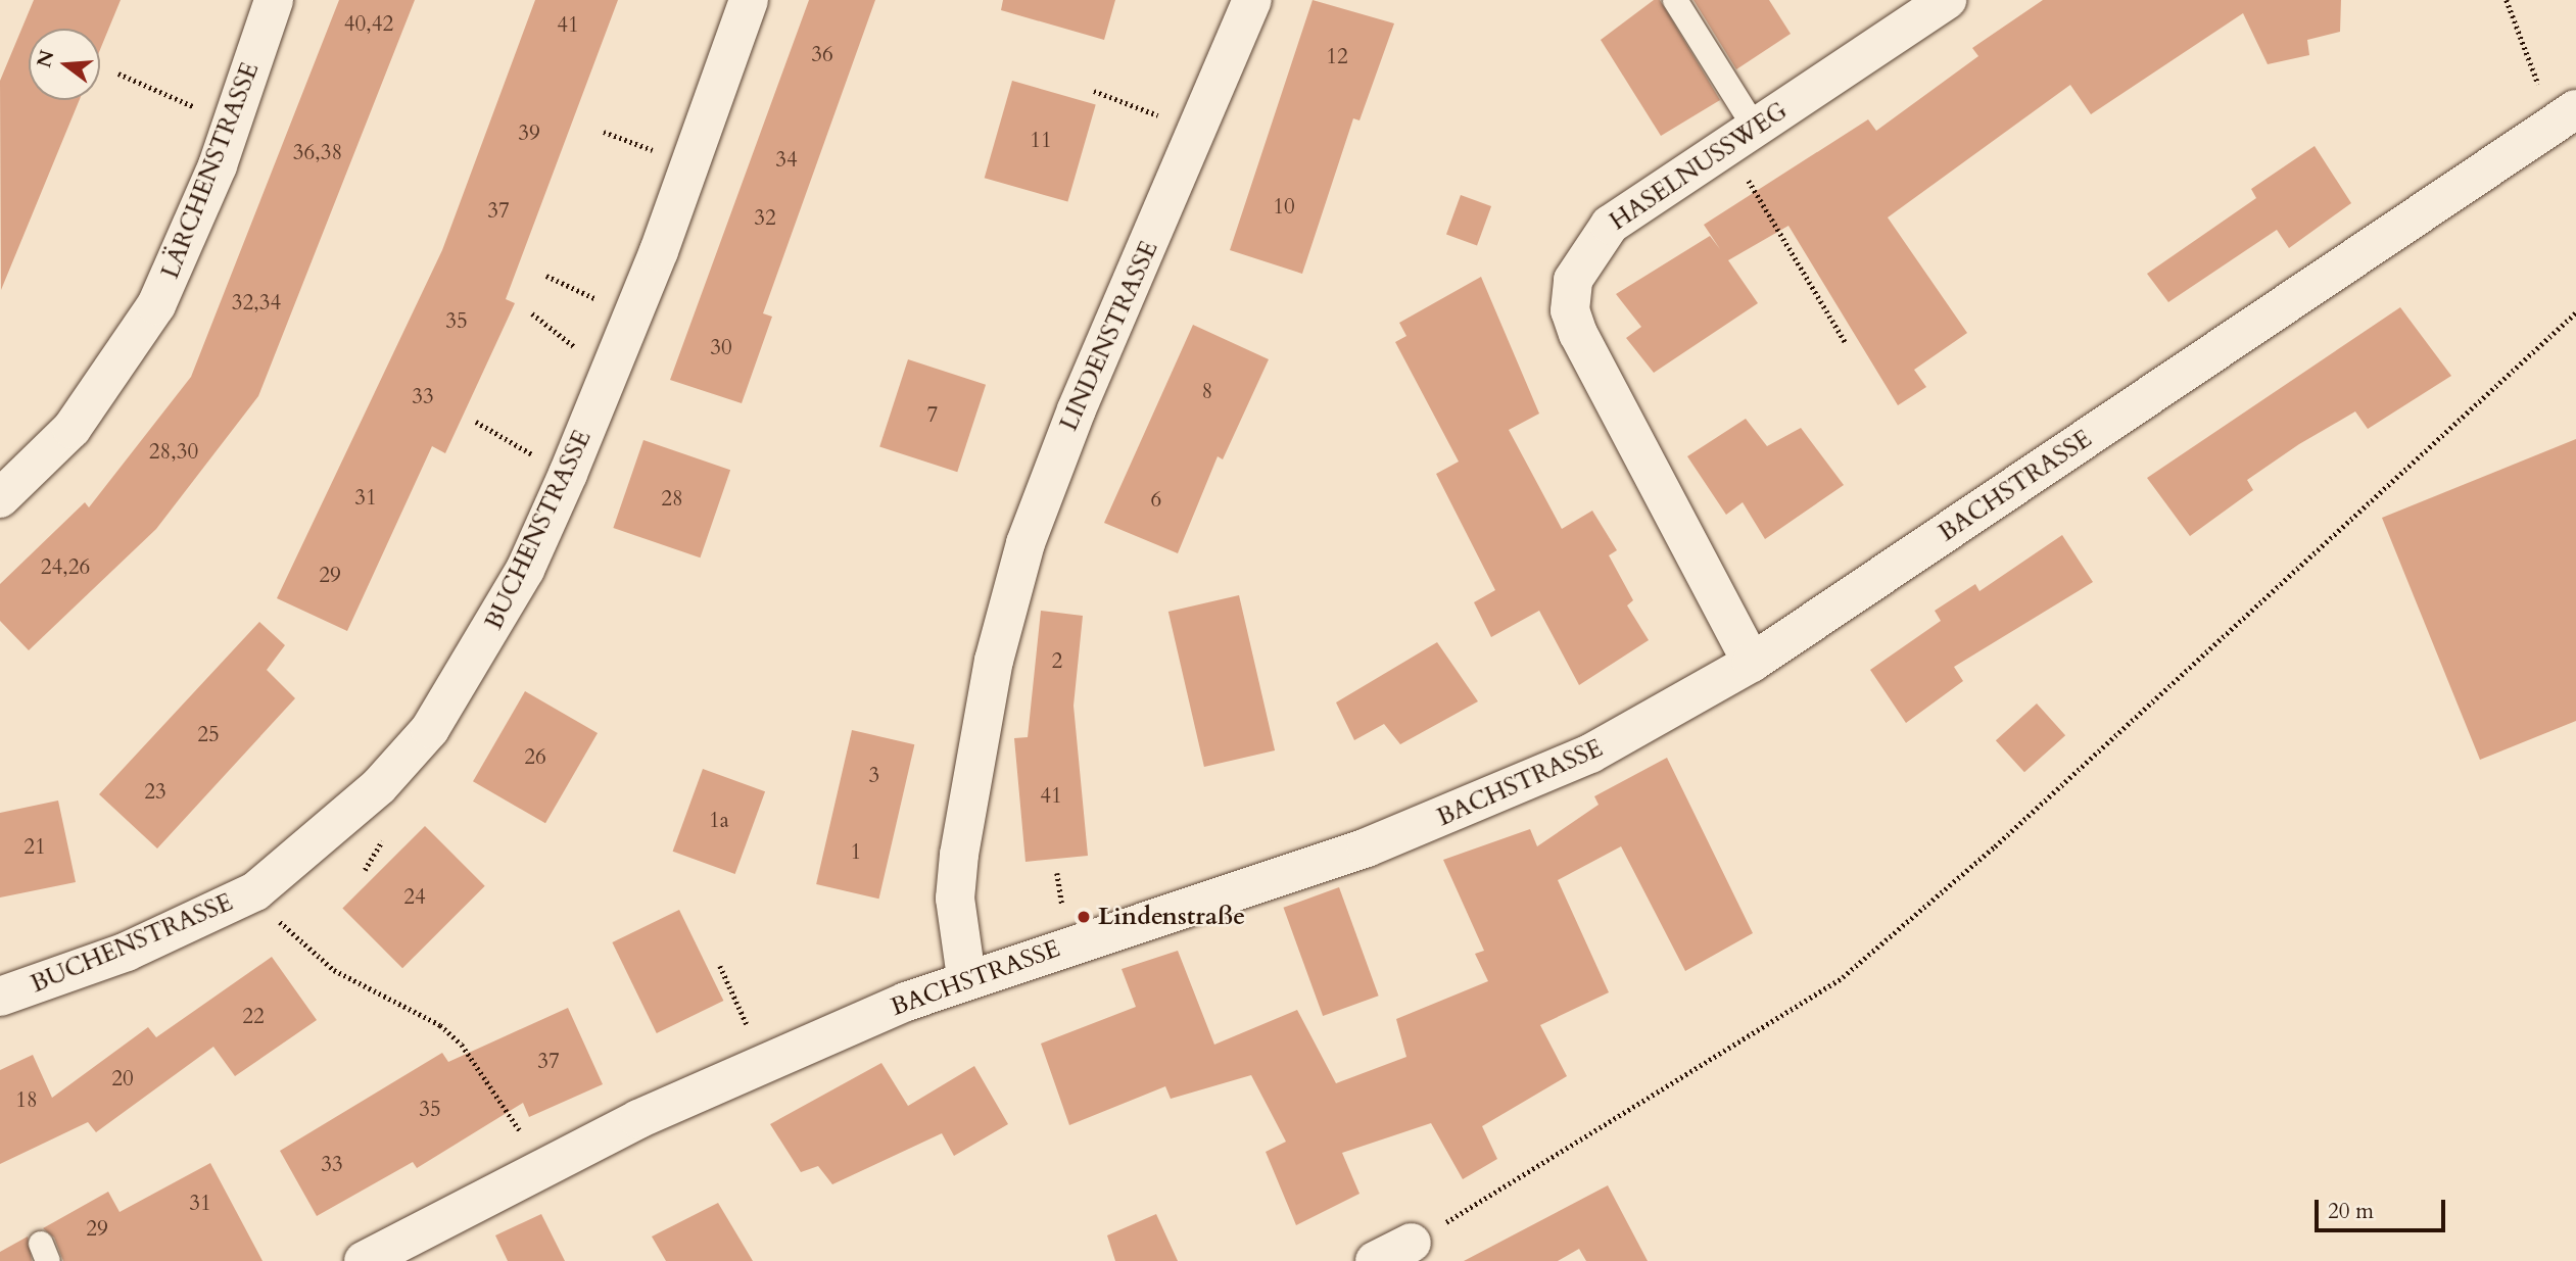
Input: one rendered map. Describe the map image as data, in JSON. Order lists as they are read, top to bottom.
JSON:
{
  "streets": {
    "street": [
      "HASELNUSSWEG",
      "LÄRCHENSTRASSE",
      "LINDENSTRASSE",
      "BACHSTRASSE",
      "BUCHENSTRASSE"
    ]
  },
  "crossings": [
    ["HASELNUSSWEG", "BACHSTRASSE"],
    ["LINDENSTRASSE", "BACHSTRASSE"]
  ],
  "places": ["Lindenstraße"],
  "house_numbers": [
    "40,42",
    "41",
    "36",
    "12",
    "39",
    "11",
    "36,38",
    "34",
    "10",
    "37",
    "32",
    "32,34",
    "35",
    "30",
    "8",
    "33",
    "7",
    "28,30",
    "31",
    "28",
    "6",
    "24,26",
    "29",
    "2",
    "25",
    "26",
    "3",
    "23",
    "41",
    "1a",
    "21",
    "1",
    "24",
    "22",
    "37",
    "20",
    "18",
    "35",
    "33",
    "31",
    "29"
  ],
  "scale_bar": "20 m",
  "north": "left"
}
